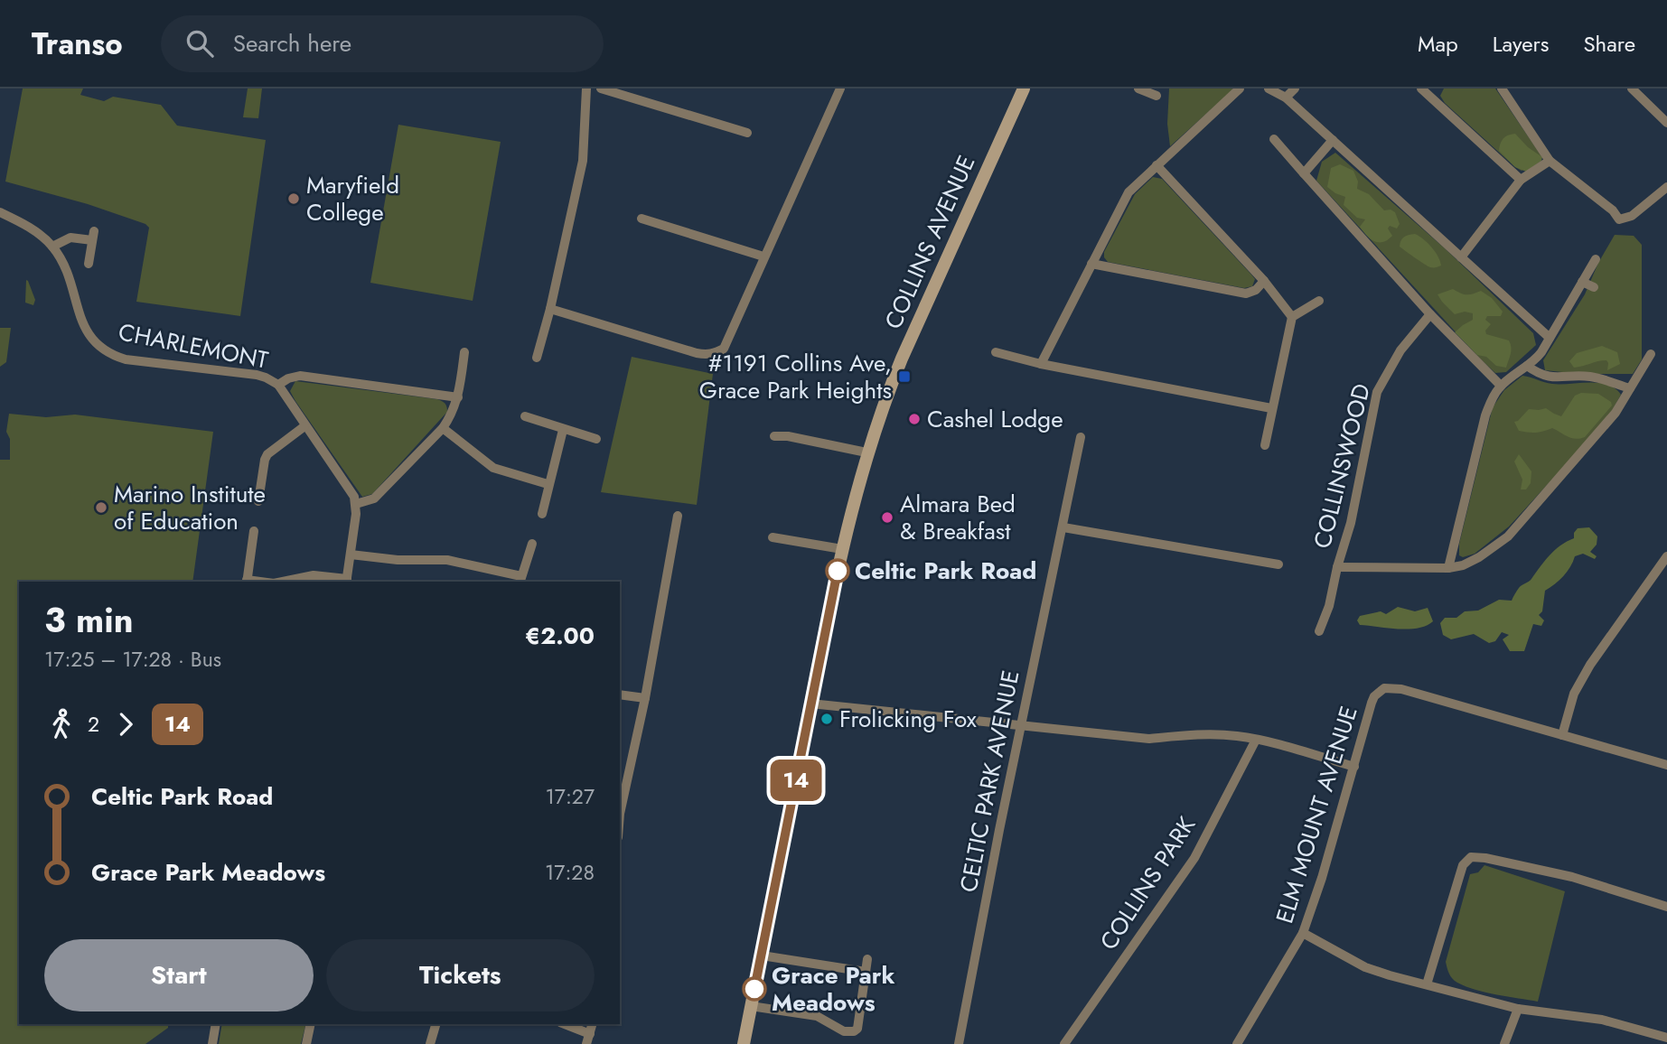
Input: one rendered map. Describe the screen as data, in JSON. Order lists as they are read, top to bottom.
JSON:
{
  "streets": {
    "main road": ["COLLINS AVENUE"],
    "street": [
      "CHARLEMONT",
      "COLLINSWOOD",
      "CELTIC PARK AVENUE",
      "ELM MOUNT AVENUE",
      "COLLINS PARK"
    ]
  },
  "places": {
    "other": [
      "Maryfield College",
      "Cashel Lodge",
      "Marino Institute of Education",
      "Almara Bed & Breakfast",
      "Celtic Park Road",
      "Frolicking Fox",
      "Grace Park Meadows"
    ],
    "transit": ["#1191 Collins Ave, Grace Park Heights"]
  },
  "lines": ["bus line 14"],
  "page": {
    "header": "Transo",
    "search": "Search here",
    "nav": ["Map", "Layers", "Share"],
    "on_map": "14",
    "heading": ["3 min", "17:25 – 17:28 · Bus", "€2.00"],
    "legs": ["2", "14"],
    "list": [
      {
        "name": "Celtic Park Road",
        "value": "17:27"
      },
      {
        "name": "Grace Park Meadows",
        "value": "17:28"
      }
    ],
    "buttons": ["Start", "Tickets"]
  }
}
